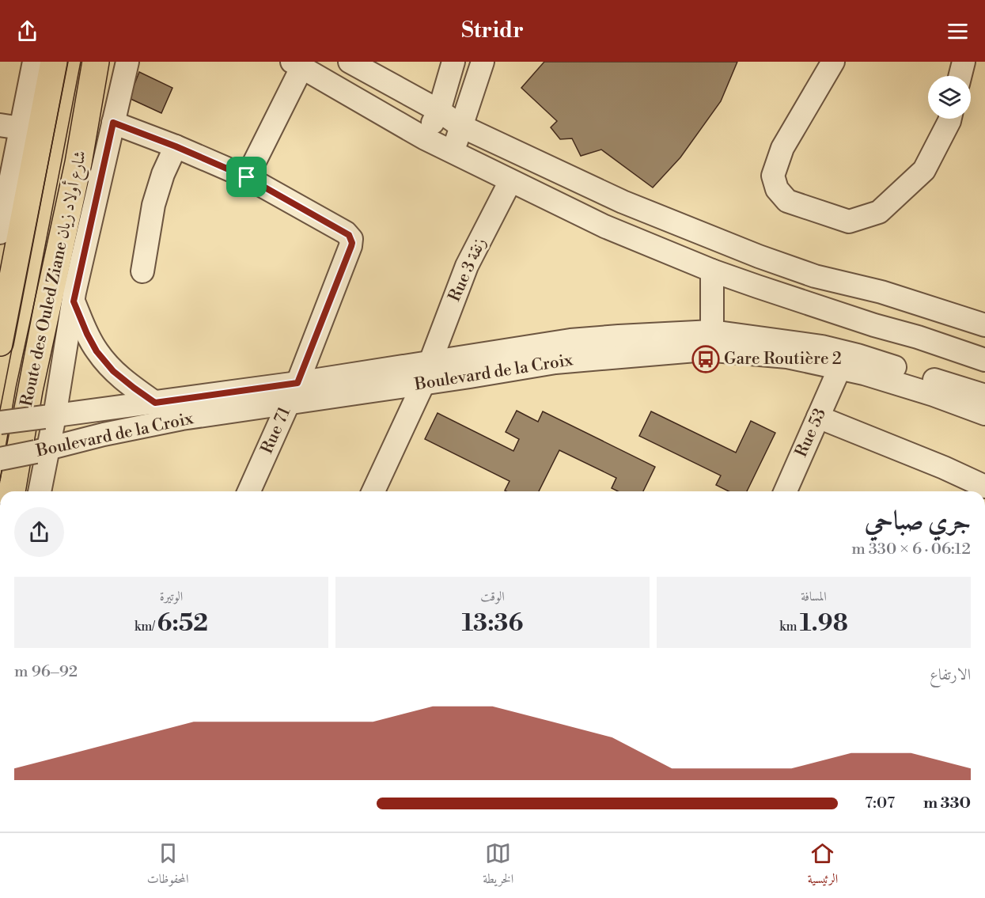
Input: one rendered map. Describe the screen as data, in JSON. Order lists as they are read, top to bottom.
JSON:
{
  "streets": {
    "highway": ["Route des Ouled Ziane شارع أولاد زيان"],
    "street": [
      "Rue 3 زنقة",
      "Boulevard de la Croix",
      "Rue 71",
      "Rue 53"
    ]
  },
  "crossings": [
    ["Rue 3 زنقة", "Boulevard de la Croix"],
    ["Boulevard de la Croix", "Rue 71"],
    ["Boulevard de la Croix", "Rue 53"]
  ],
  "places": {
    "bus stop": ["Gare Routière 2"]
  },
  "page": {
    "header": "Stridr",
    "heading": ["جري صباحي", "06:12 · 6 × 330 m"],
    "stats": [
      ["المسافة", "1.98 km"],
      ["الوقت", "13:36"],
      ["الوتيرة", "6:52 /km"]
    ],
    "chart": ["الارتفاع", "92–96 m"],
    "list": [
      {
        "name": "330 m",
        "note": "7:07"
      }
    ],
    "tabs": ["الرئيسية", "الخريطة", "المحفوظات"]
  }
}
